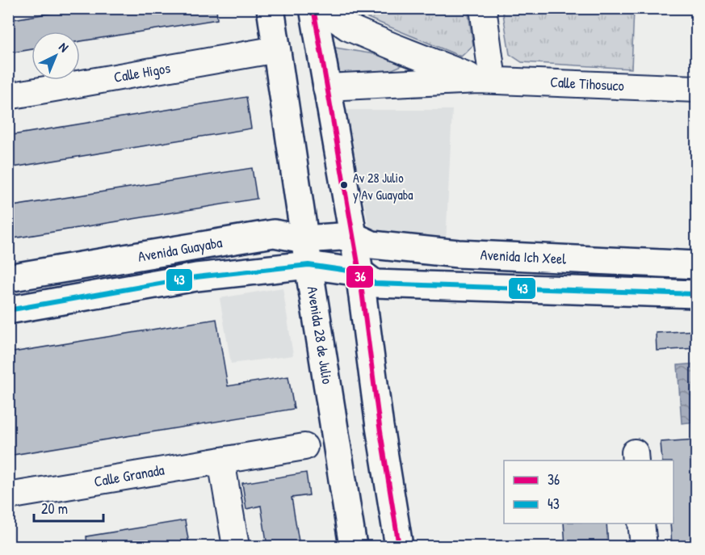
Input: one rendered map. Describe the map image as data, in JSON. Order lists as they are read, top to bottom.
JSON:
{
  "streets": {
    "street": [
      "Calle Higos",
      "Calle Tihosuco",
      "Avenida Guayaba",
      "Avenida Ich Xeel",
      "Avenida 28 de Julio",
      "Calle Granada"
    ]
  },
  "crossings": [
    ["Calle Higos", "Avenida 28 de Julio"],
    ["Avenida Guayaba", "Avenida Ich Xeel"],
    ["Avenida Guayaba", "Avenida 28 de Julio"]
  ],
  "places": ["Av 28 Julio y Av Guayaba"],
  "lines": ["transit line 36", "transit line 43"],
  "legend": ["36", "43"],
  "scale_bar": "20 m",
  "north": "top right"
}
